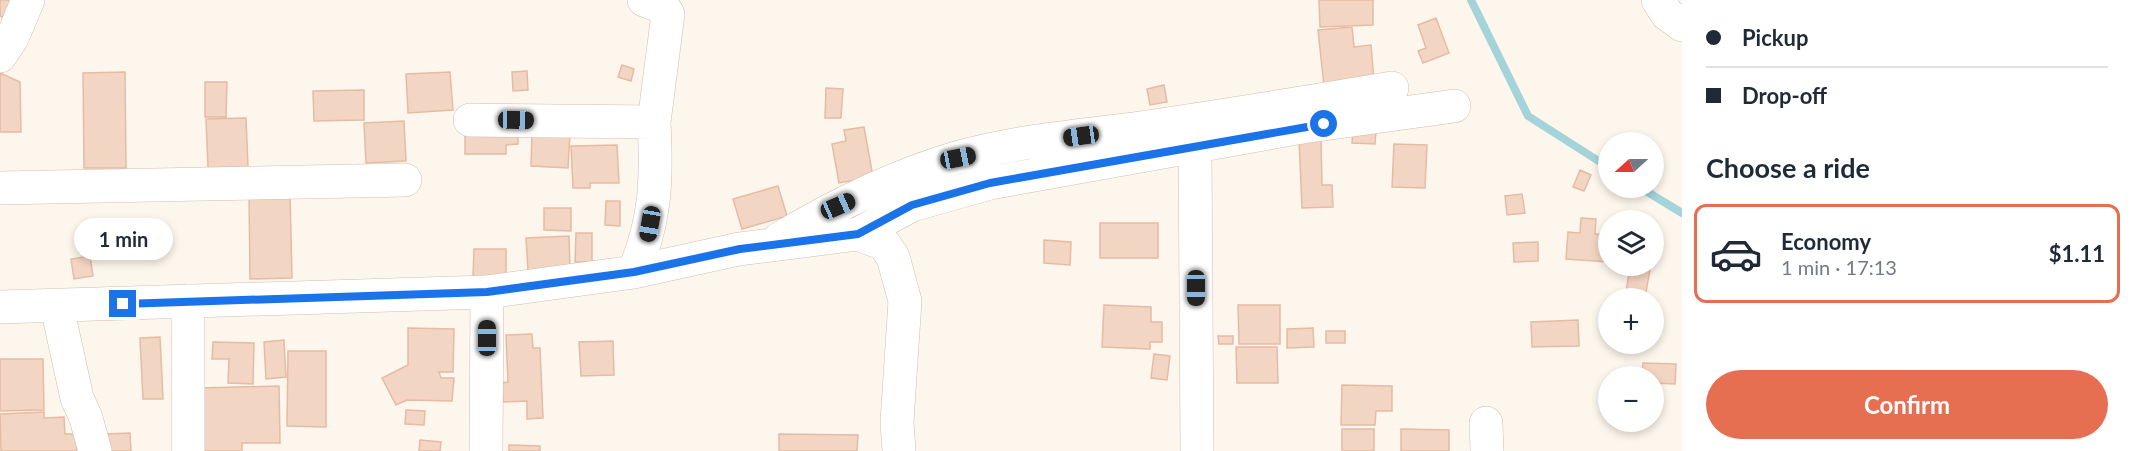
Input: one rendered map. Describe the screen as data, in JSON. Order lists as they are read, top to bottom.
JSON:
{
  "north": "left",
  "page": {
    "banner": ["Pickup", "Drop-off"],
    "map_buttons": ["+", "−"],
    "heading": "Choose a ride",
    "list": [
      {
        "name": "Economy",
        "note": "1 min · 17:13",
        "value": "$1.11"
      }
    ],
    "bubble": "1 min",
    "buttons": "Confirm"
  }
}
